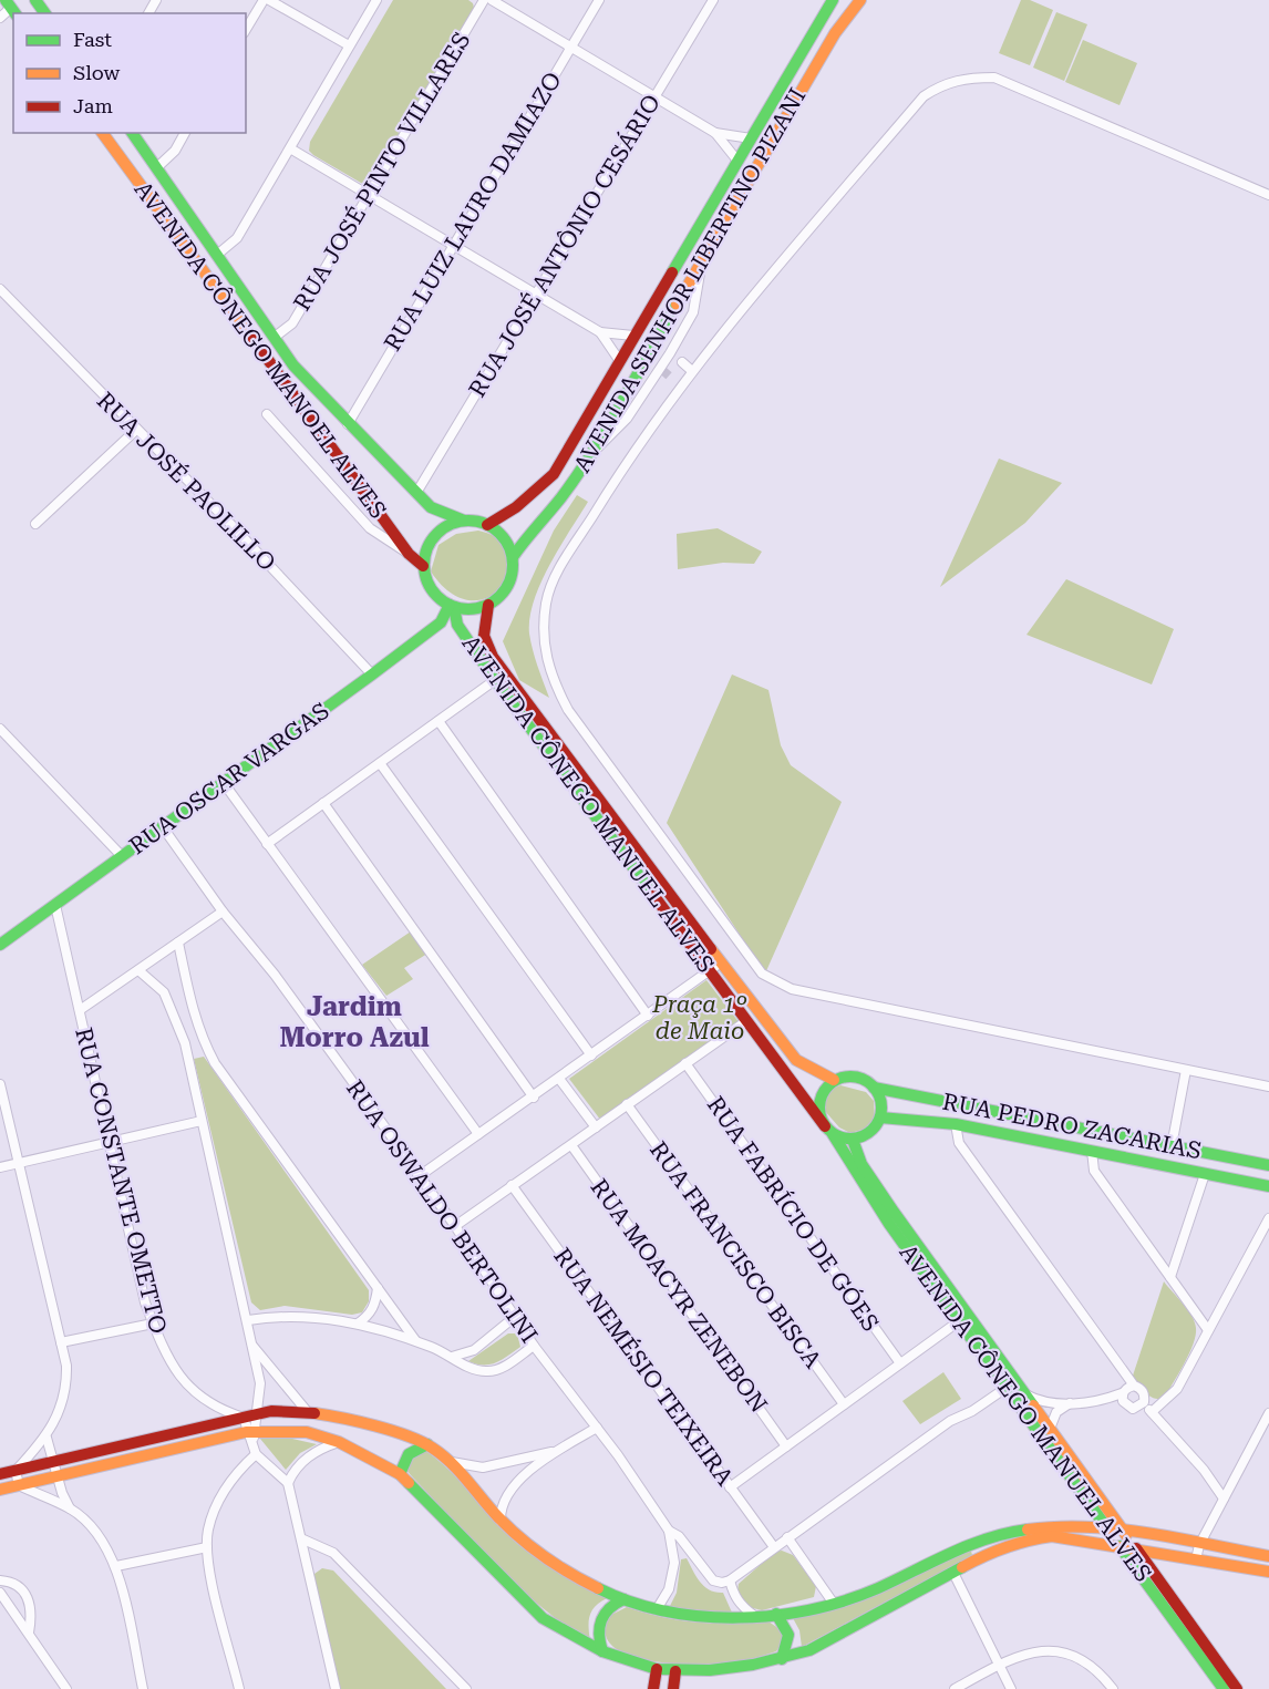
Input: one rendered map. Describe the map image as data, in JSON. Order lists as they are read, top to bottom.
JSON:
{
  "streets": {
    "street": [
      "RUA JOSÉ PINTO VILLARES",
      "RUA LUIZ LAURO DAMIAZO",
      "RUA JOSÉ ANTÔNIO CESÁRIO",
      "AVENIDA SENHOR LIBERTINO PIZANI",
      "AVENIDA CÔNEGO MANOEL ALVES",
      "RUA JOSÉ PAOLILLO",
      "RUA OSCAR VARGAS",
      "AVENIDA CÔNEGO MANUEL ALVES",
      "RUA PEDRO ZACARIAS",
      "RUA CONSTANTE OMETTO",
      "RUA OSWALDO BERTOLINI",
      "RUA FABRÍCIO DE GÓES",
      "RUA FRANCISCO BISCA",
      "RUA MOACYR ZENEBON",
      "RUA NEMÉSIO TEIXEIRA"
    ]
  },
  "crossings": [
    ["RUA JOSÉ PINTO VILLARES", "AVENIDA CÔNEGO MANOEL ALVES"],
    ["RUA LUIZ LAURO DAMIAZO", "AVENIDA CÔNEGO MANOEL ALVES"],
    ["RUA JOSÉ ANTÔNIO CESÁRIO", "AVENIDA CÔNEGO MANOEL ALVES"],
    ["AVENIDA SENHOR LIBERTINO PIZANI", "AVENIDA CÔNEGO MANOEL ALVES"],
    ["AVENIDA SENHOR LIBERTINO PIZANI", "RUA OSCAR VARGAS"],
    ["AVENIDA SENHOR LIBERTINO PIZANI", "AVENIDA CÔNEGO MANUEL ALVES"],
    ["AVENIDA CÔNEGO MANOEL ALVES", "RUA OSCAR VARGAS"],
    ["AVENIDA CÔNEGO MANOEL ALVES", "AVENIDA CÔNEGO MANUEL ALVES"],
    ["RUA JOSÉ PAOLILLO", "RUA OSCAR VARGAS"],
    ["RUA OSCAR VARGAS", "AVENIDA CÔNEGO MANUEL ALVES"],
    ["RUA OSCAR VARGAS", "RUA CONSTANTE OMETTO"],
    ["RUA OSCAR VARGAS", "RUA OSWALDO BERTOLINI"],
    ["AVENIDA CÔNEGO MANUEL ALVES", "RUA PEDRO ZACARIAS"]
  ],
  "districts": ["Jardim Morro Azul"],
  "parks": ["Praça 1º de Maio"],
  "legend": ["Fast", "Slow", "Jam"]
}
